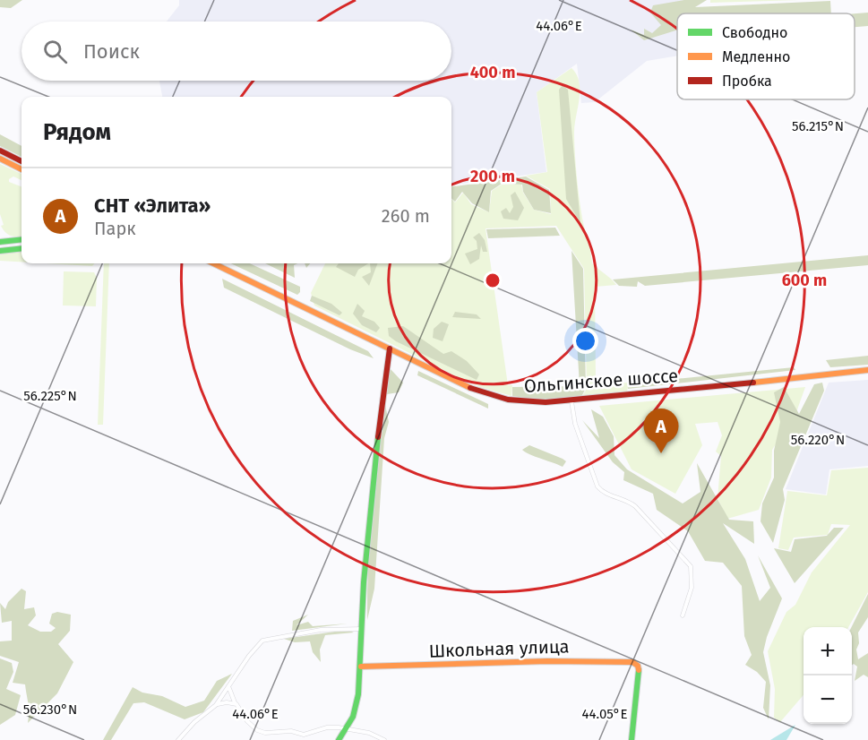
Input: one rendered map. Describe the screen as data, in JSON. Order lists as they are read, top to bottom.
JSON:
{
  "streets": {
    "main road": ["Ольгинское шоссе", "Школьная улица"]
  },
  "legend": ["Свободно", "Медленно", "Пробка"],
  "page": {
    "search": "Поиск",
    "heading": "Рядом",
    "list": [
      {
        "mark": "A",
        "name": "СНТ «Элита»",
        "note": "Парк",
        "value": "260 m"
      }
    ],
    "pins": "A",
    "map_buttons": ["+", "−"]
  },
  "coordinates": [
    "44.06°E",
    "56.215°N",
    "56.225°N",
    "56.220°N",
    "56.230°N",
    "44.05°E"
  ],
  "rings": ["400 m", "200 m", "600 m"]
}
